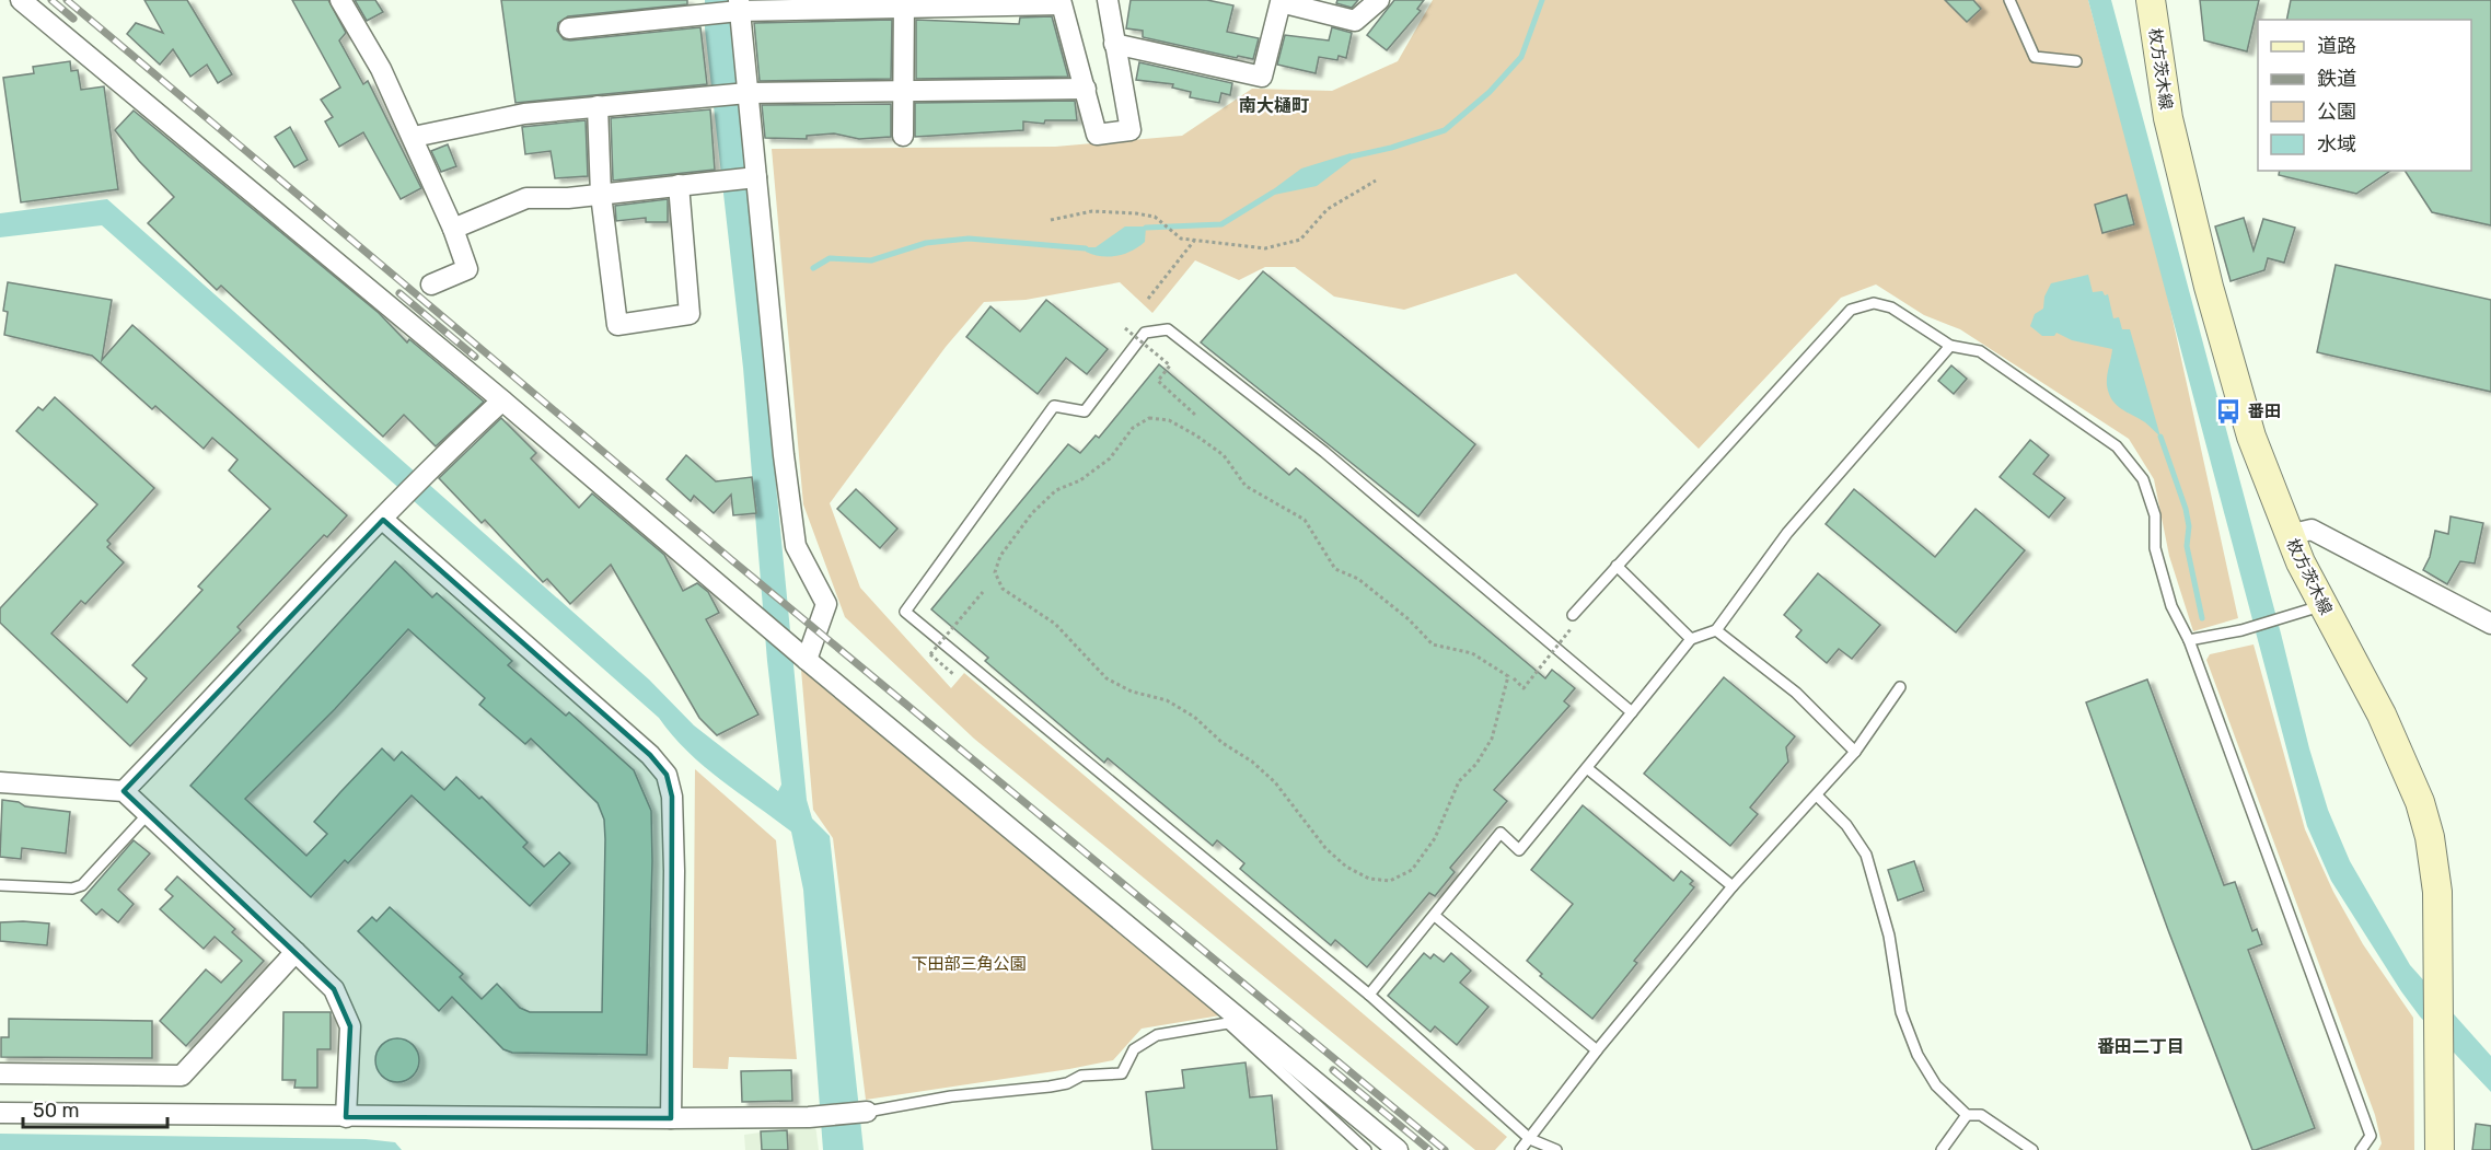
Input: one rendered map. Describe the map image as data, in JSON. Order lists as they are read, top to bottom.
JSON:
{
  "streets": {
    "main road": ["枚方茨木線"]
  },
  "districts": ["南大樋町", "番田二丁目"],
  "parks": ["下田部三角公園"],
  "places": {
    "bus stop": ["番田"]
  },
  "legend": [
    "道路",
    "鉄道",
    "公園",
    "水域"
  ],
  "scale_bar": "50 m"
}
